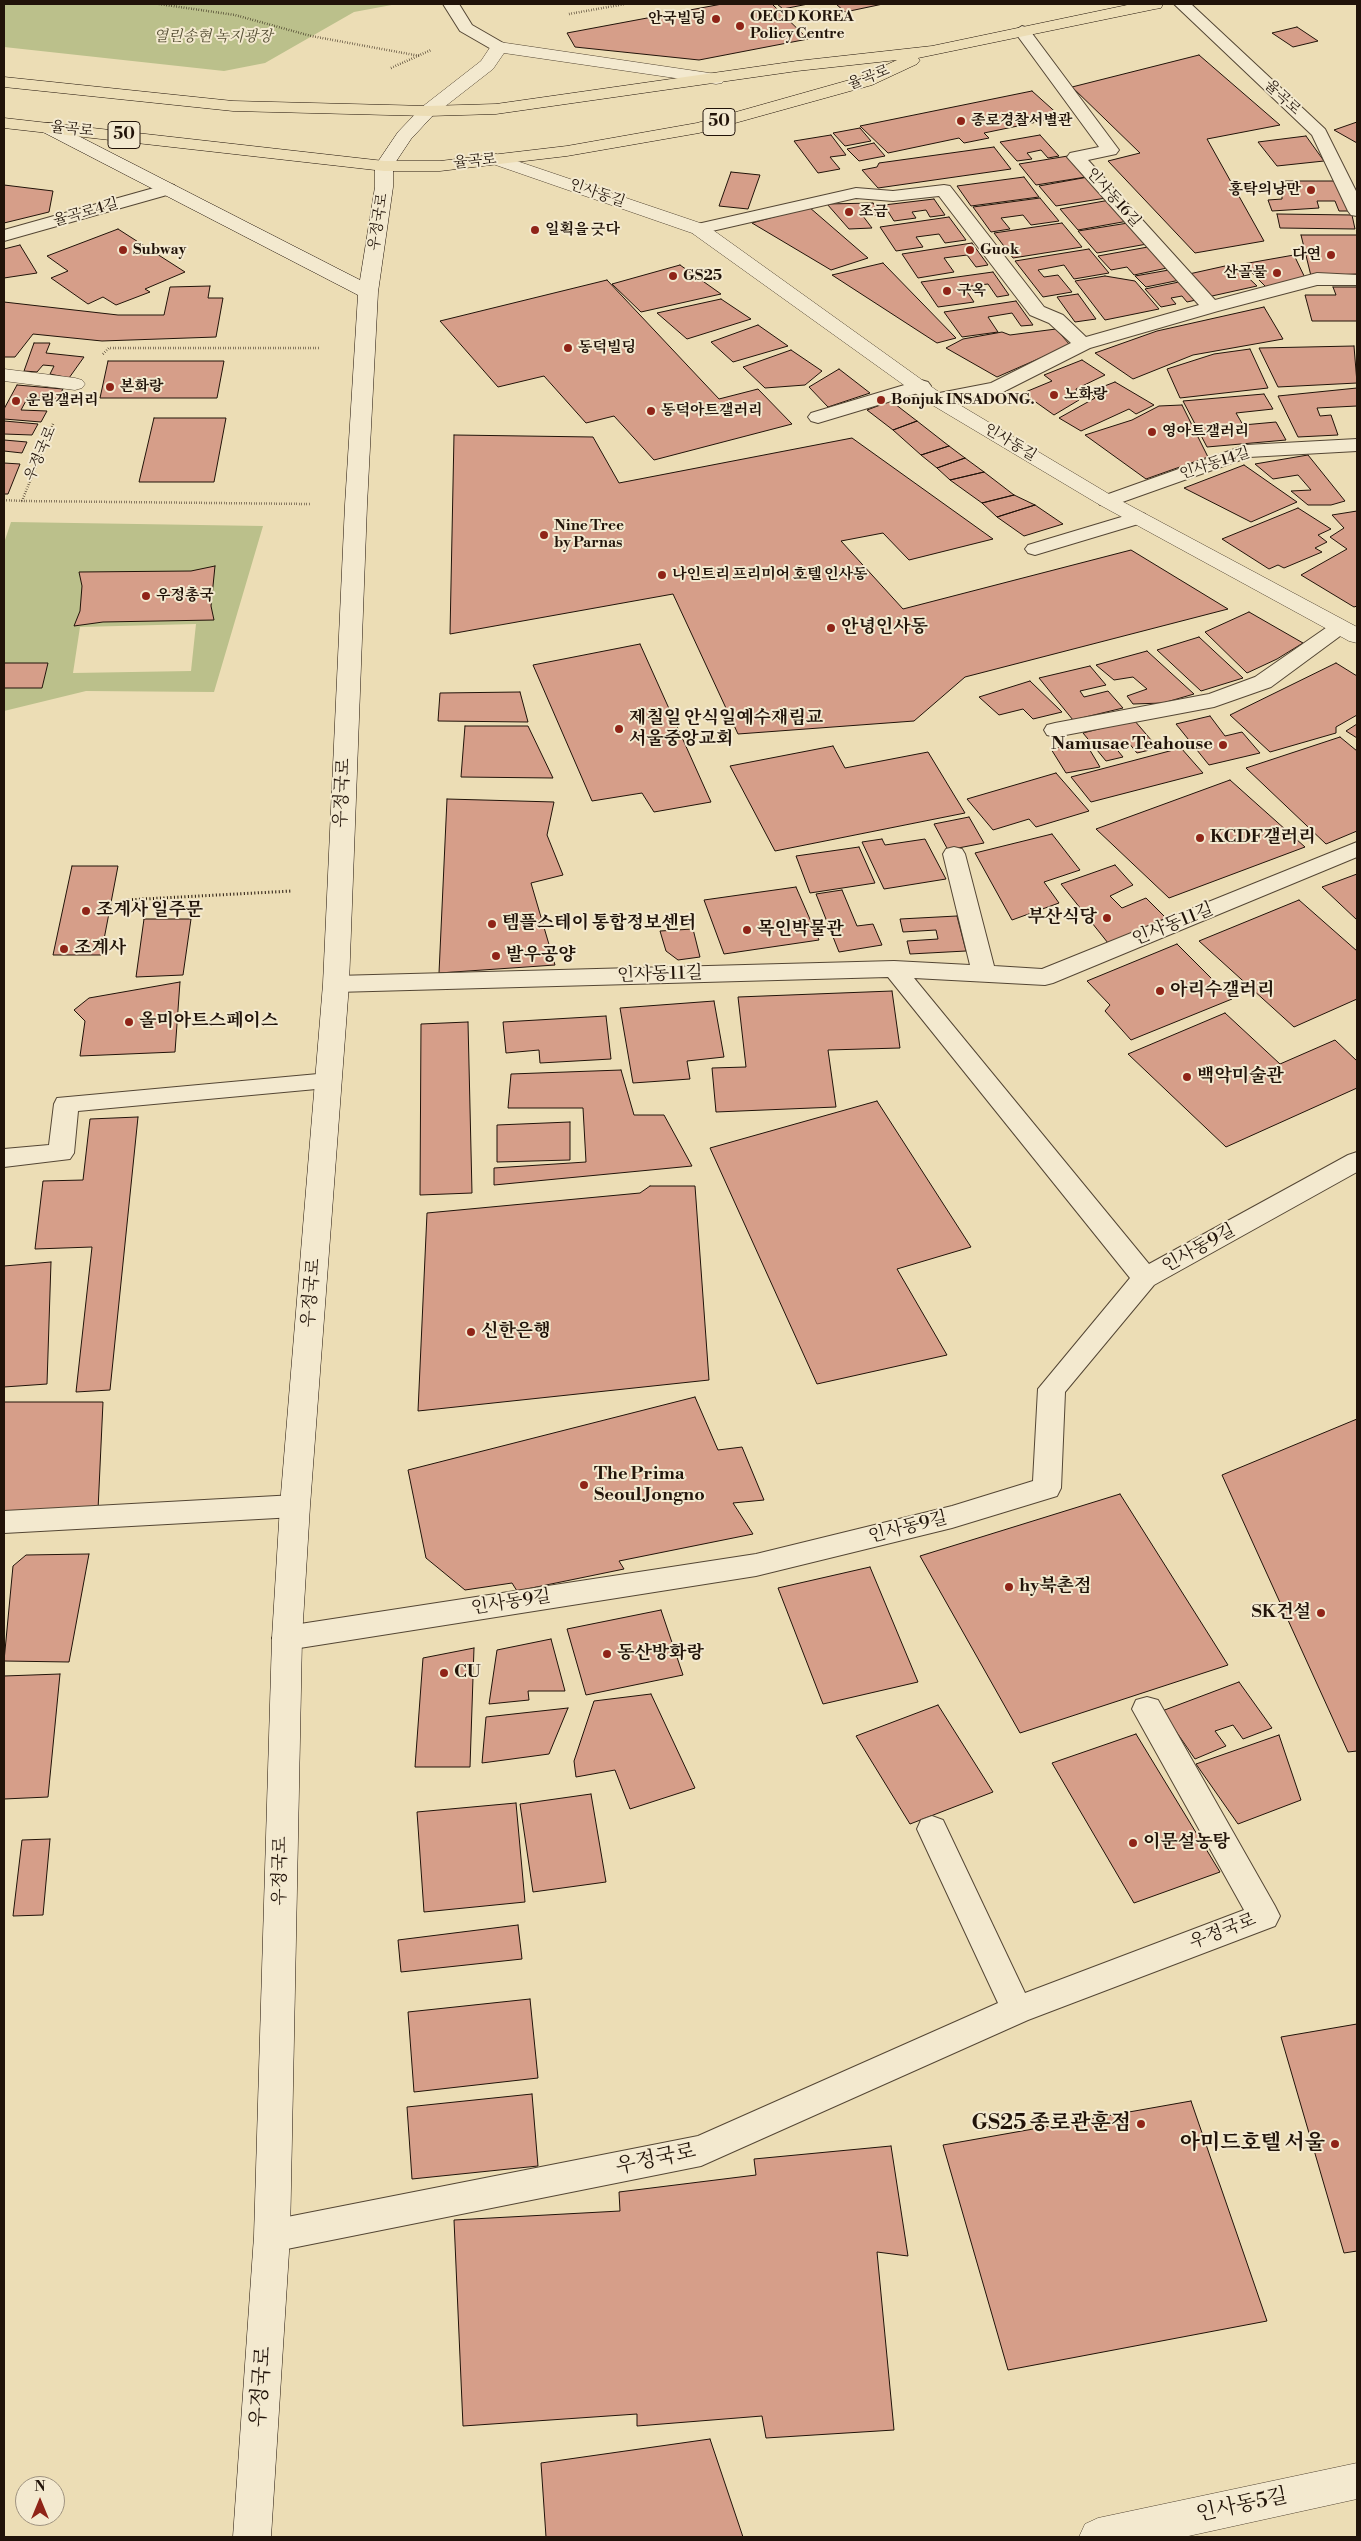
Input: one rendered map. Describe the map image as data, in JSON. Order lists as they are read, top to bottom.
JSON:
{
  "streets": {
    "main road": [
      "율곡로",
      "50",
      "인사동길",
      "우정국로",
      "인사동5길"
    ],
    "lane": [
      "인사동16길",
      "율곡로4길",
      "인사동14길",
      "인사동11길",
      "인사동9길"
    ]
  },
  "crossings": [
    ["율곡로", "인사동길"],
    ["율곡로", "인사동16길"],
    ["율곡로", "우정국로"],
    ["인사동길", "인사동14길"],
    ["우정국로", "인사동11길"],
    ["우정국로", "인사동9길"]
  ],
  "parks": ["열린송현 녹지광장"],
  "places": [
    "안국빌딩",
    "OECD KOREA Policy Centre",
    "종로경찰서별관",
    "홍탁의낭만",
    "조금",
    "일획을 긋다",
    "Subway",
    "Guok",
    "다연",
    "산골물",
    "GS25",
    "구옥",
    "동덕빌딩",
    "본화랑",
    "노화랑",
    "Bonjuk INSADONG.",
    "운림갤러리",
    "동덕아트갤러리",
    "영아트갤러리",
    "Nine Tree by Parnas",
    "나인트리 프리미어 호텔 인사동",
    "우정총국",
    "안녕인사동",
    "제칠일 안식일예수재림교 서울중앙교회",
    "Namusae Teahouse",
    "KCDF갤러리",
    "조계사 일주문",
    "부산식당",
    "템플스테이 통합정보센터",
    "목인박물관",
    "조계사",
    "발우공양",
    "아리수갤러리",
    "올미아트스페이스",
    "백악미술관",
    "신한은행",
    "The Prima Seoul Jongno",
    "hy북촌점",
    "SK건설",
    "동산방화랑",
    "CU",
    "이문설농탕",
    "GS25 종로관훈점",
    "아미드호텔 서울"
  ],
  "north": "top"
}
